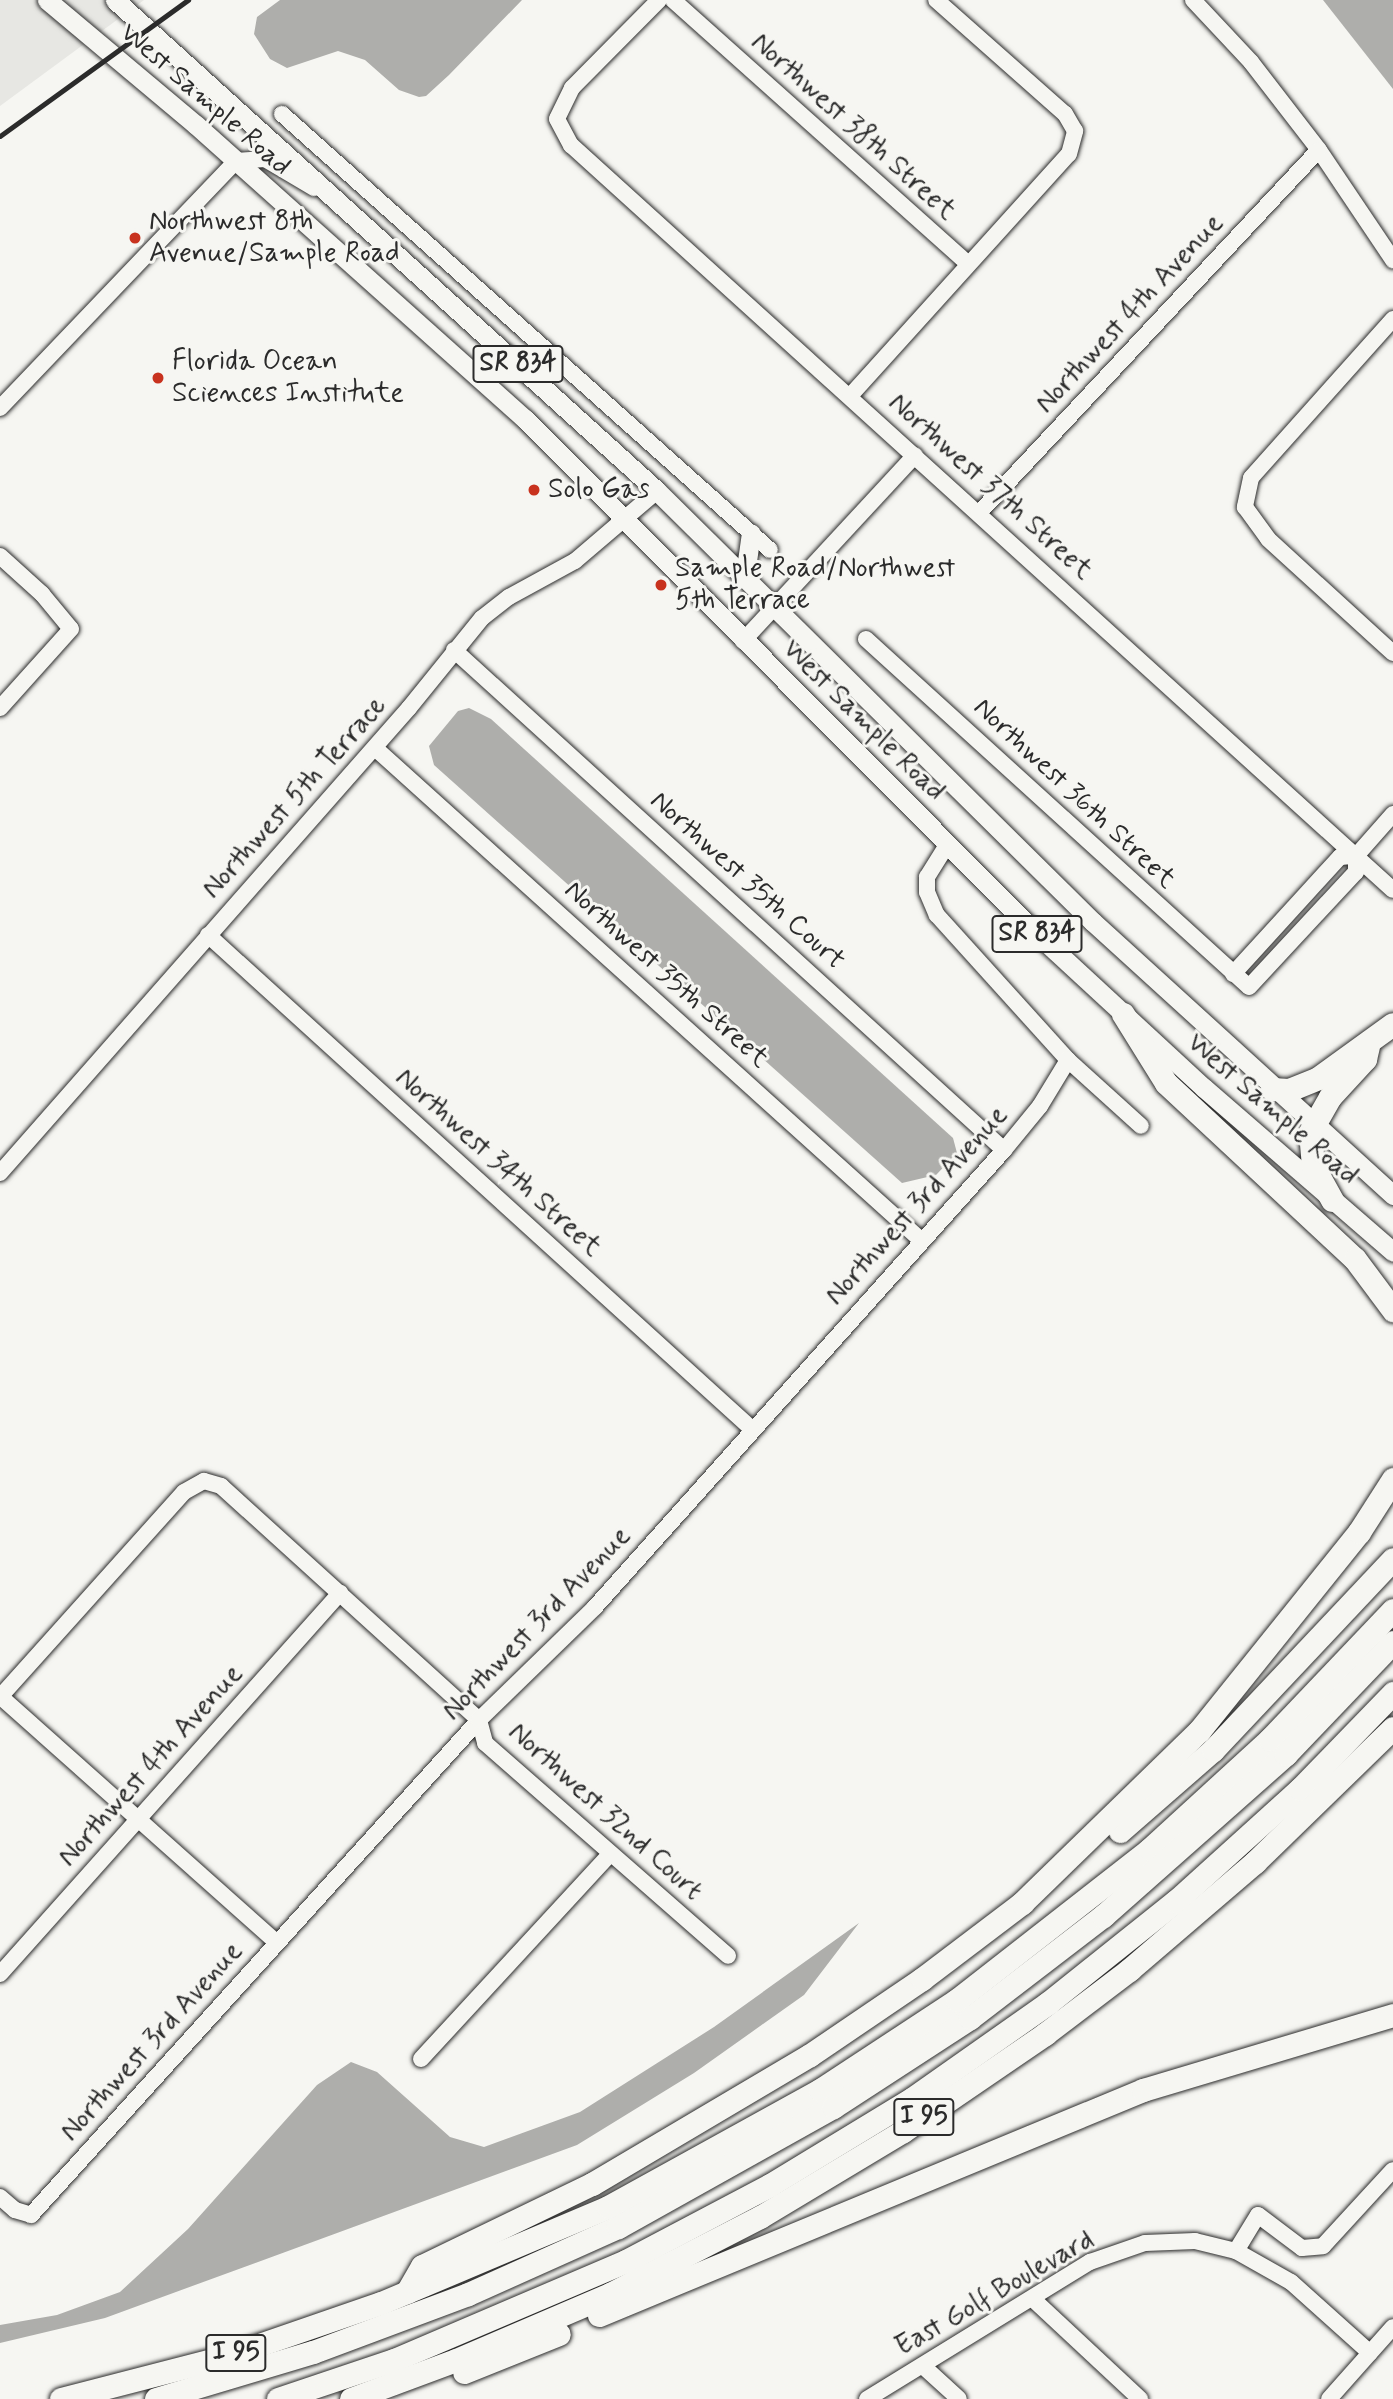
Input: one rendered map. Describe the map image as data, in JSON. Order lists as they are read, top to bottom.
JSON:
{
  "streets": {
    "highway": ["I 95"],
    "main road": ["West Sample Road", "SR 834"],
    "street": [
      "Northwest 38th Street",
      "Northwest 4th Avenue",
      "Northwest 37th Street",
      "Northwest 36th Street",
      "Northwest 5th Terrace",
      "Northwest 35th Court",
      "Northwest 35th Street",
      "Northwest 34th Street",
      "Northwest 3rd Avenue",
      "Northwest 32nd Court",
      "East Golf Boulevard"
    ]
  },
  "crossings": [
    ["West Sample Road", "Northwest 5th Terrace"],
    ["Northwest 4th Avenue", "Northwest 37th Street"],
    ["Northwest 4th Avenue", "Northwest 32nd Court"],
    ["Northwest 37th Street", "Northwest 36th Street"],
    ["Northwest 5th Terrace", "Northwest 35th Court"],
    ["Northwest 5th Terrace", "Northwest 35th Street"],
    ["Northwest 5th Terrace", "Northwest 34th Street"],
    ["Northwest 35th Court", "Northwest 3rd Avenue"],
    ["Northwest 35th Street", "Northwest 3rd Avenue"],
    ["Northwest 34th Street", "Northwest 3rd Avenue"],
    ["Northwest 3rd Avenue", "Northwest 32nd Court"]
  ],
  "places": [
    "Northwest 8th Avenue/Sample Road",
    "Florida Ocean Sciences Institute",
    "Solo Gas",
    "Sample Road/Northwest 5th Terrace"
  ]
}
